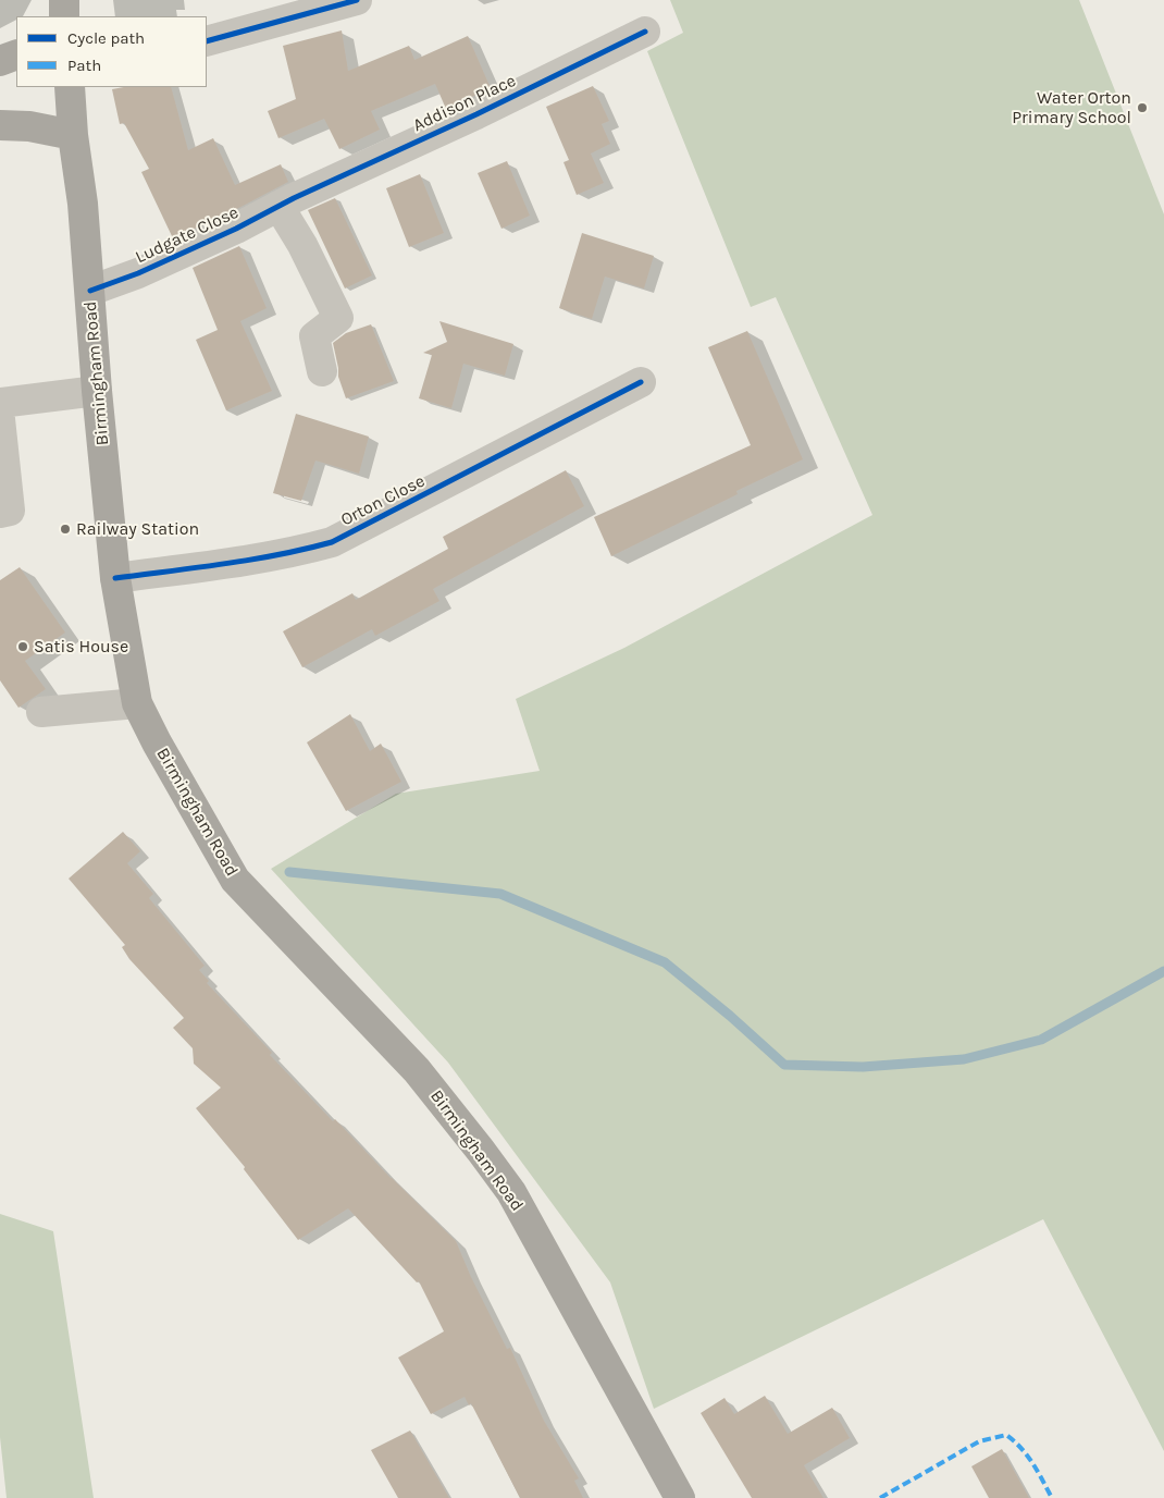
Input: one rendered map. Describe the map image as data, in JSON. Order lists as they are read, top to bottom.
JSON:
{
  "streets": {
    "main road": ["Birmingham Road"],
    "street": ["Addison Place", "Ludgate Close", "Orton Close"]
  },
  "crossings": [
    ["Addison Place", "Ludgate Close"],
    ["Ludgate Close", "Birmingham Road"],
    ["Birmingham Road", "Orton Close"]
  ],
  "places": ["Water Orton Primary School", "Railway Station", "Satis House"],
  "legend": ["Cycle path", "Path"]
}
